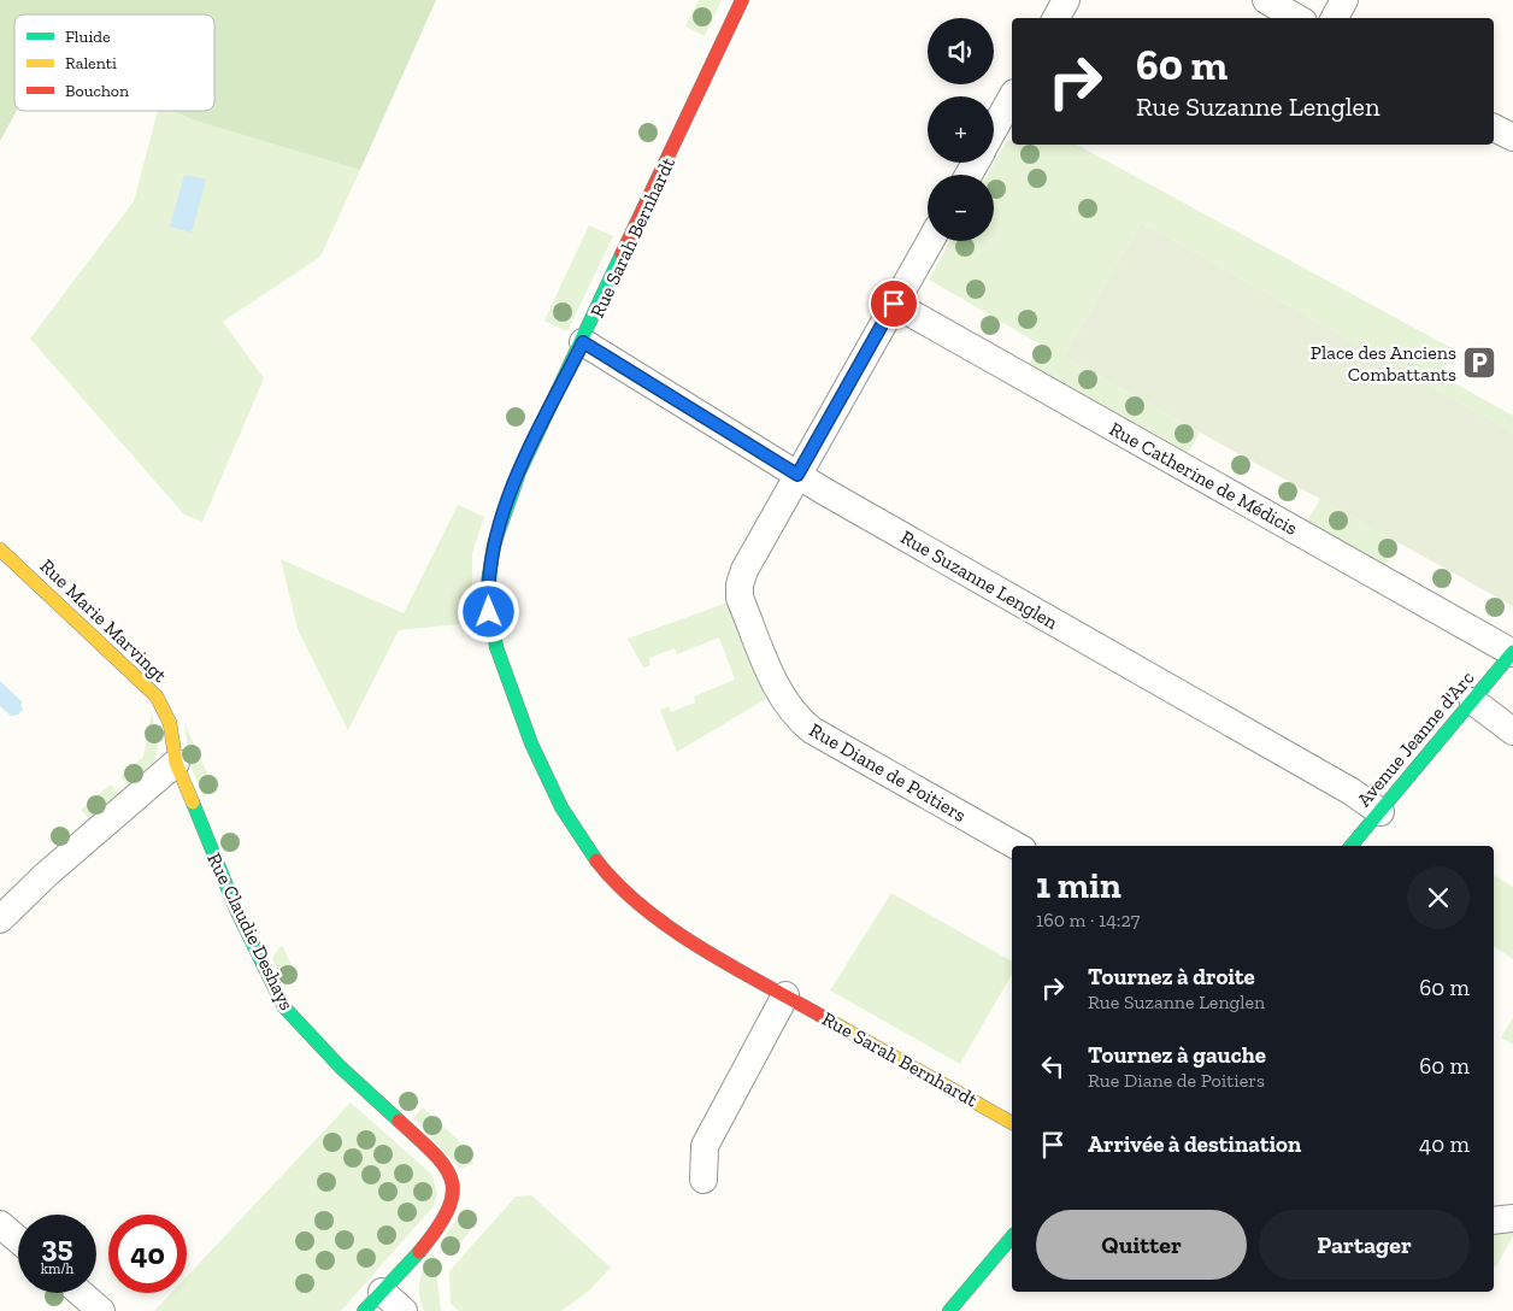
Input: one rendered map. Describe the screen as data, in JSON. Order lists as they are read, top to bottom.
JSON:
{
  "streets": {
    "street": [
      "Rue Sarah Bernhardt",
      "Rue Catherine de Médicis",
      "Rue Suzanne Lenglen",
      "Rue Marie Marvingt",
      "Avenue Jeanne d'Arc",
      "Rue Diane de Poitiers",
      "Rue Claudie Deshays"
    ]
  },
  "crossings": [
    ["Rue Sarah Bernhardt", "Rue Suzanne Lenglen"],
    ["Rue Catherine de Médicis", "Avenue Jeanne d'Arc"],
    ["Rue Catherine de Médicis", "Rue Diane de Poitiers"],
    ["Rue Suzanne Lenglen", "Avenue Jeanne d'Arc"],
    ["Rue Suzanne Lenglen", "Rue Diane de Poitiers"],
    ["Rue Marie Marvingt", "Rue Claudie Deshays"]
  ],
  "places": {
    "parking": ["Place des Anciens Combattants"]
  },
  "legend": ["Fluide", "Ralenti", "Bouchon"],
  "page": {
    "map_buttons": ["+", "−"],
    "turn": ["60 m", "Rue Suzanne Lenglen"],
    "heading": ["1 min", "160 m · 14:27"],
    "list": [
      {
        "name": "Tournez à droite",
        "note": "Rue Suzanne Lenglen",
        "value": "60 m"
      },
      {
        "name": "Tournez à gauche",
        "note": "Rue Diane de Poitiers",
        "value": "60 m"
      },
      {
        "name": "Arrivée à destination",
        "value": "40 m"
      }
    ],
    "buttons": ["Quitter", "Partager"],
    "speed": "35 km/h",
    "limit": "40"
  }
}
